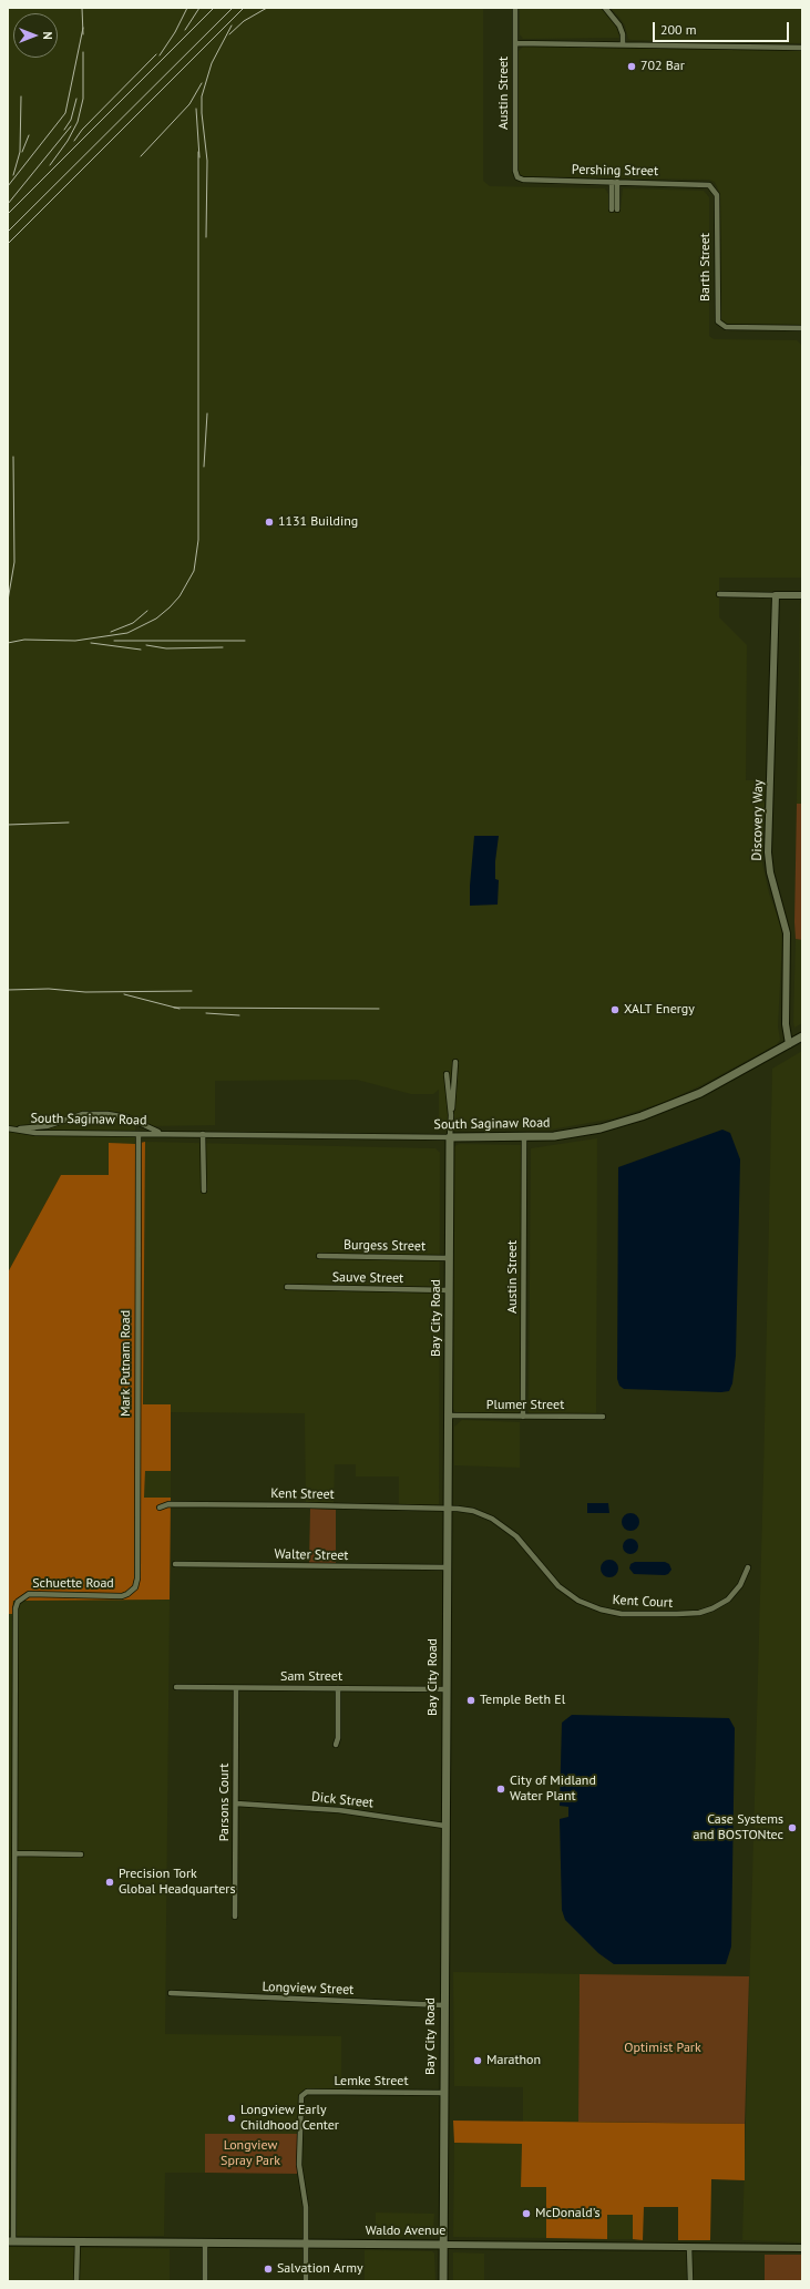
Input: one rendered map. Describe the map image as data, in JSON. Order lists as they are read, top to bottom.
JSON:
{
  "streets": {
    "main road": ["South Saginaw Road", "Bay City Road", "Waldo Avenue"],
    "street": [
      "Austin Street",
      "Pershing Street",
      "Barth Street",
      "Discovery Way",
      "Burgess Street",
      "Sauve Street",
      "Mark Putnam Road",
      "Plumer Street",
      "Kent Street",
      "Walter Street",
      "Schuette Road",
      "Kent Court",
      "Sam Street",
      "Dick Street",
      "Parsons Court",
      "Longview Street",
      "Lemke Street"
    ]
  },
  "crossings": [
    ["Austin Street", "Pershing Street"],
    ["Austin Street", "South Saginaw Road"],
    ["Austin Street", "Plumer Street"],
    ["Pershing Street", "Barth Street"],
    ["Discovery Way", "South Saginaw Road"],
    ["South Saginaw Road", "Bay City Road"],
    ["South Saginaw Road", "Mark Putnam Road"],
    ["Burgess Street", "Bay City Road"],
    ["Sauve Street", "Bay City Road"],
    ["Bay City Road", "Plumer Street"],
    ["Bay City Road", "Kent Street"],
    ["Bay City Road", "Walter Street"],
    ["Bay City Road", "Kent Court"],
    ["Bay City Road", "Sam Street"],
    ["Bay City Road", "Dick Street"],
    ["Bay City Road", "Longview Street"],
    ["Bay City Road", "Lemke Street"],
    ["Bay City Road", "Waldo Avenue"],
    ["Mark Putnam Road", "Schuette Road"],
    ["Kent Street", "Kent Court"],
    ["Schuette Road", "Waldo Avenue"],
    ["Sam Street", "Parsons Court"],
    ["Dick Street", "Parsons Court"],
    ["Lemke Street", "Waldo Avenue"]
  ],
  "parks": ["Optimist Park", "Longview Spray Park"],
  "places": [
    "702 Bar",
    "1131 Building",
    "XALT Energy",
    "Temple Beth El",
    "City of Midland Water Plant",
    "Case Systems and BOSTONtec",
    "Precision Tork Global Headquarters",
    "Marathon",
    "Longview Early Childhood Center",
    "McDonald's",
    "Salvation Army"
  ],
  "scale_bar": "200 m",
  "north": "right"
}
